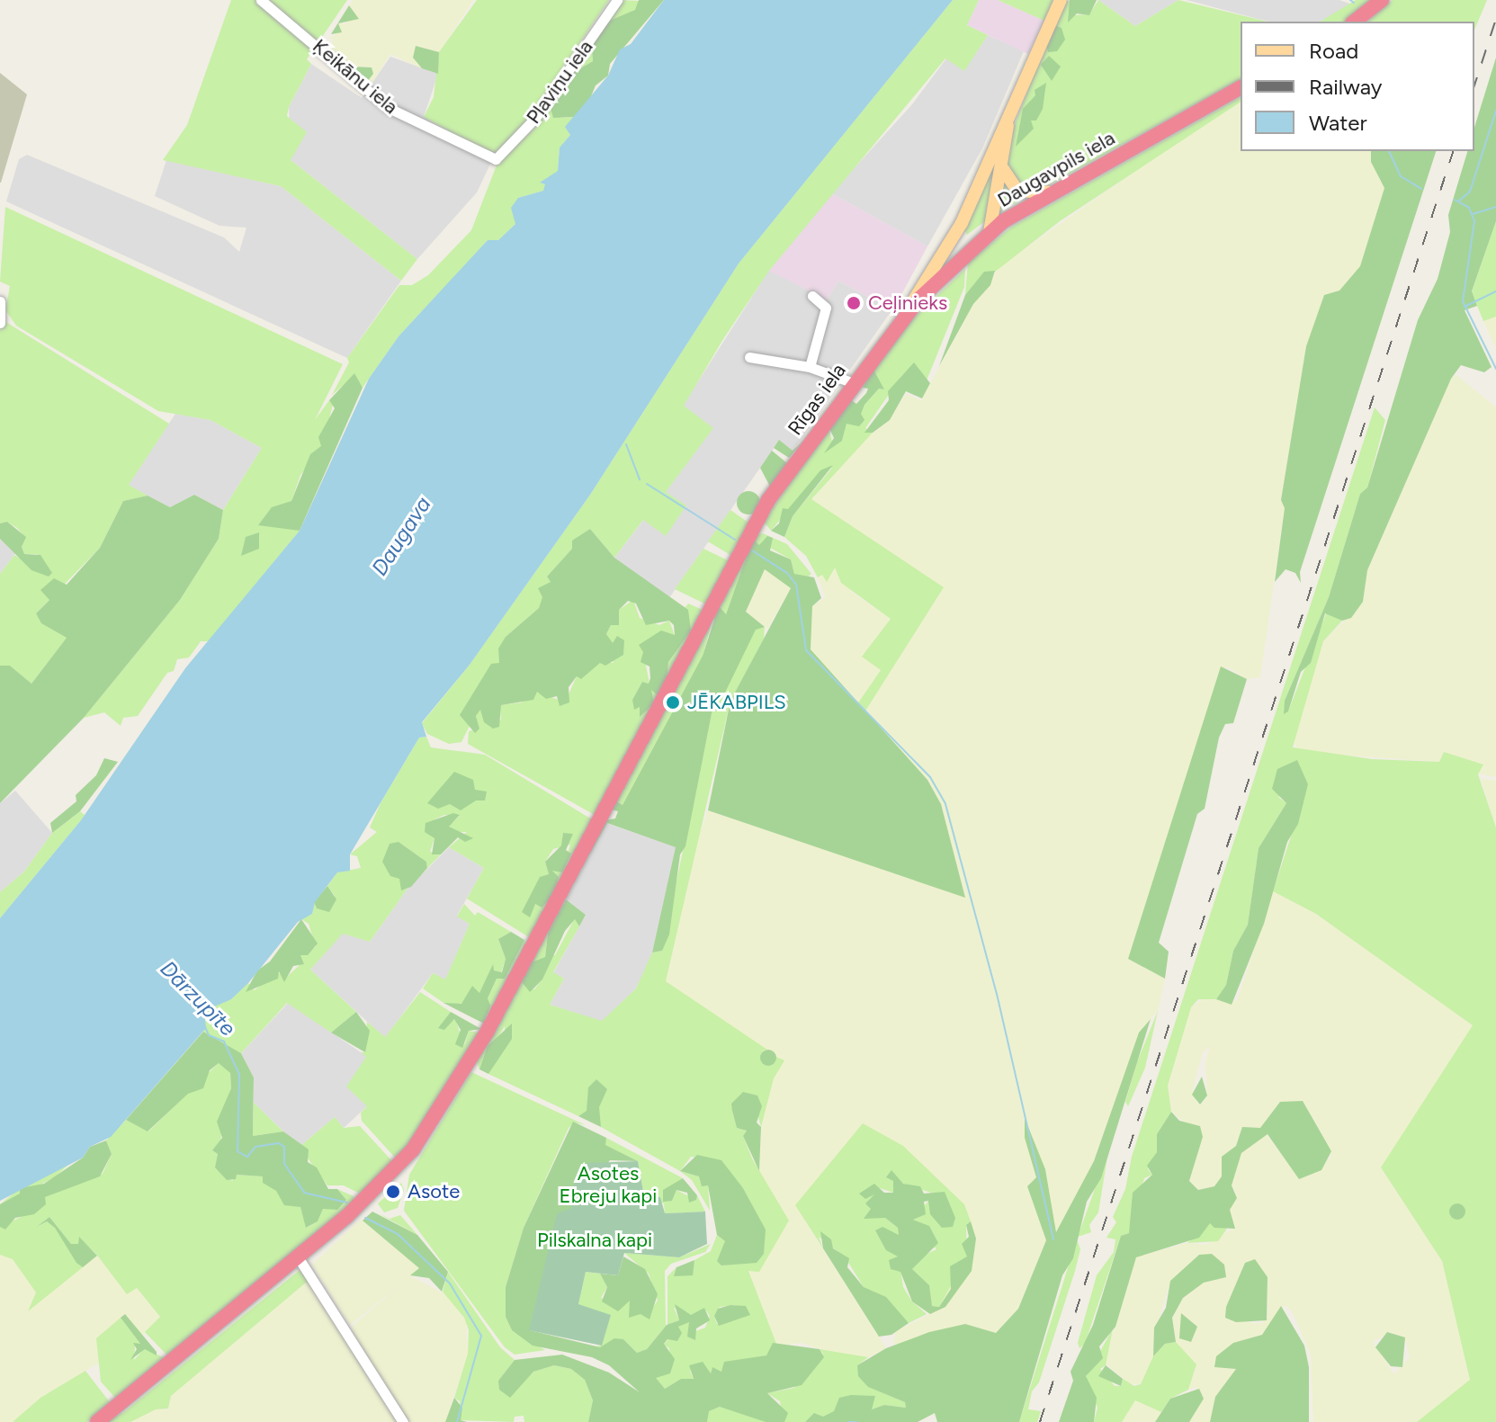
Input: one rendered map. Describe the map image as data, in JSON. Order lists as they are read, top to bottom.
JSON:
{
  "streets": {
    "highway": ["Daugavpils iela", "Rīgas iela"],
    "street": ["Ķeikānu iela", "Pļaviņu iela"]
  },
  "crossings": [
    ["Ķeikānu iela", "Pļaviņu iela"],
    ["Daugavpils iela", "Rīgas iela"]
  ],
  "water": ["Daugava", "Dārzupīte"],
  "parks": ["Asotes Ebreju kapi", "Pilskalna kapi"],
  "places": ["Ceļinieks", "JĒKABPILS", "Asote"],
  "legend": ["Road", "Railway", "Water"]
}
